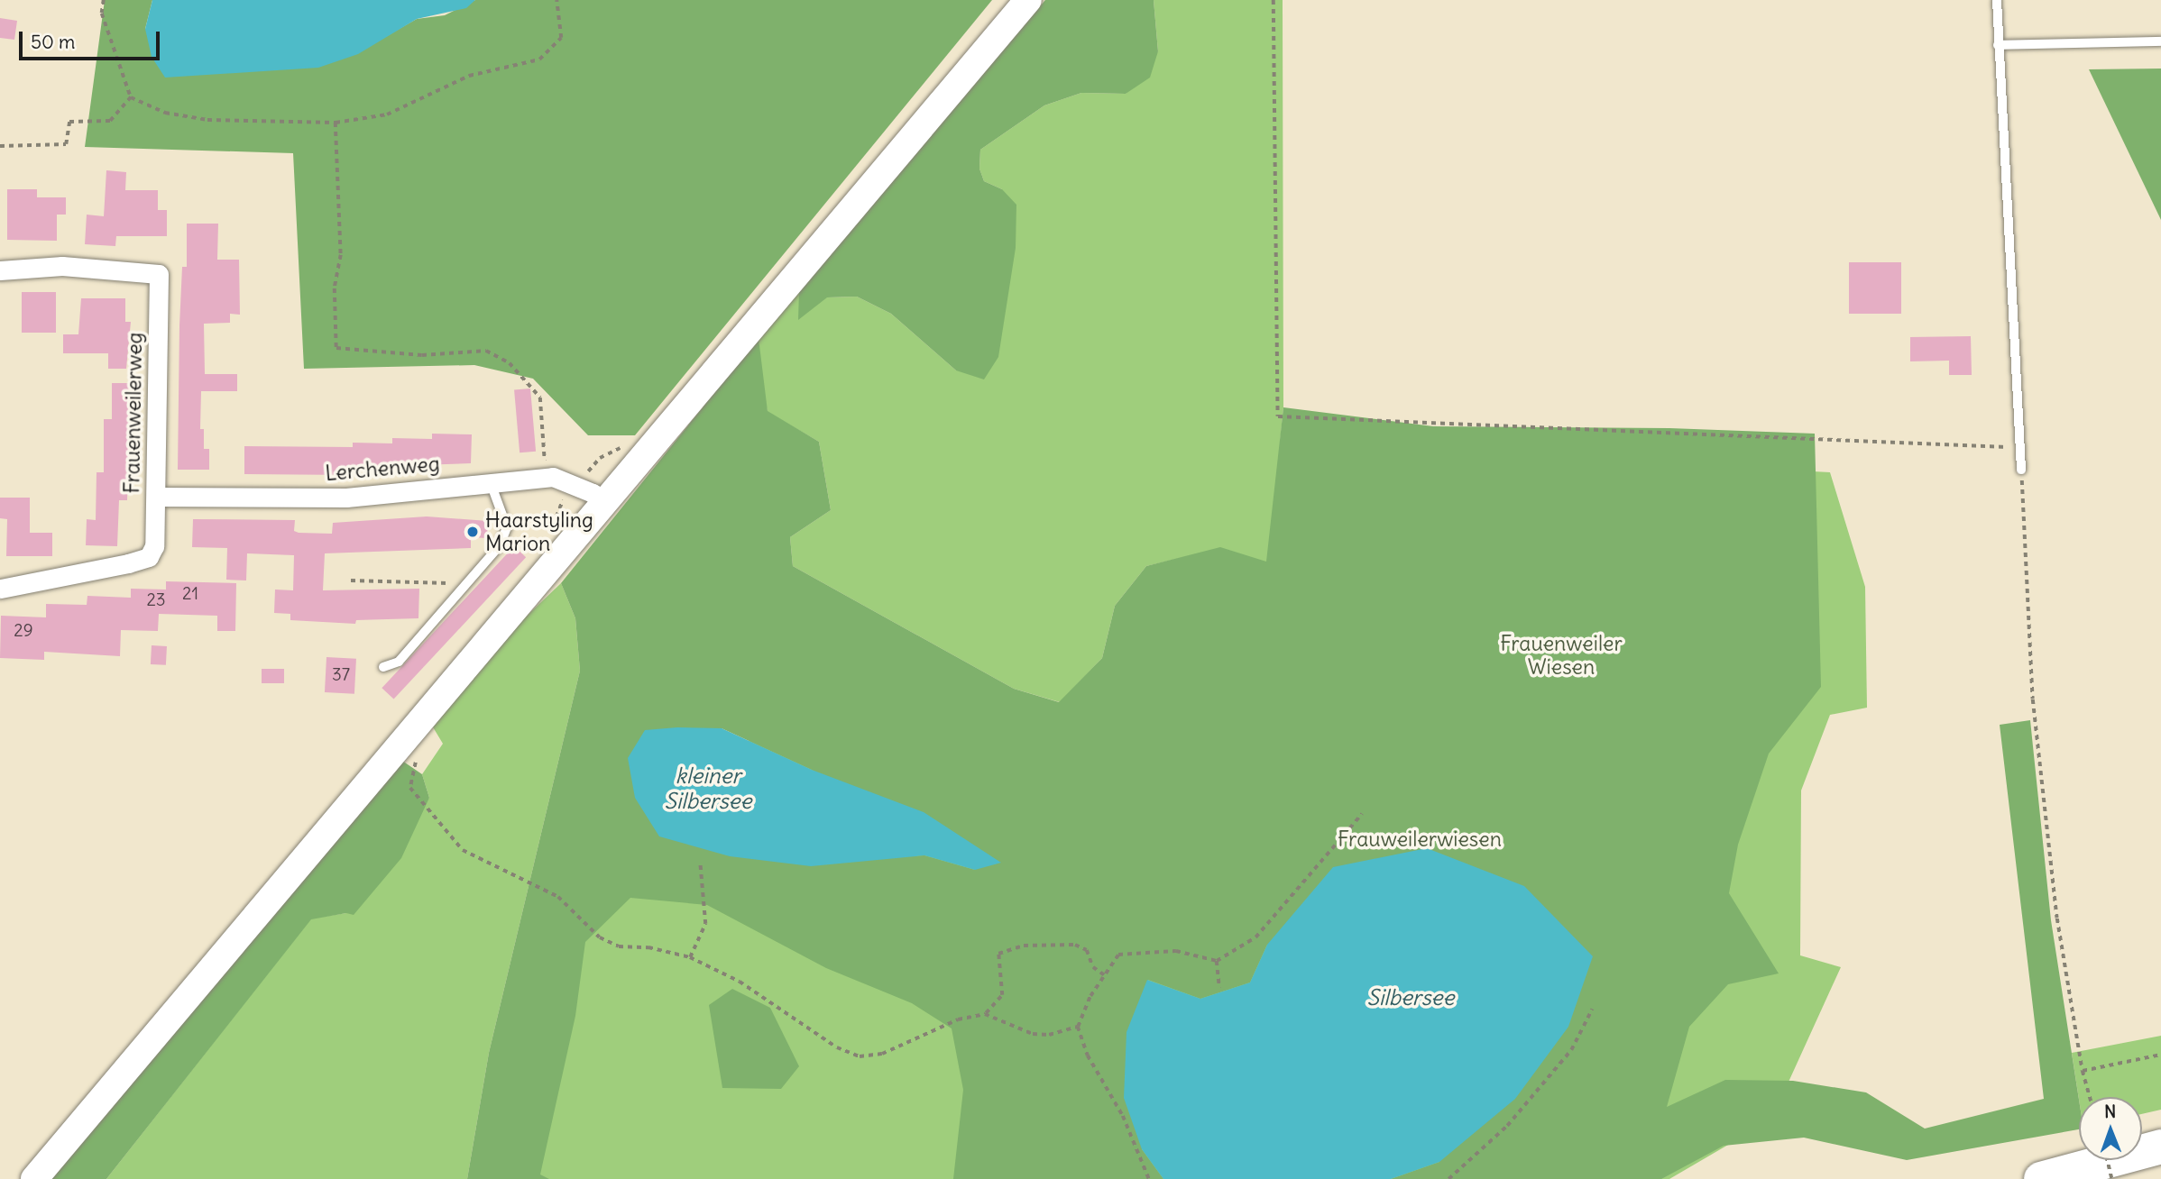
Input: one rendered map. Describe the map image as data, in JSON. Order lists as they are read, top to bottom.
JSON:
{
  "streets": {
    "street": ["Frauenweilerweg", "Lerchenweg"]
  },
  "crossings": [
    ["Frauenweilerweg", "Lerchenweg"]
  ],
  "water": ["kleiner Silbersee", "Silbersee"],
  "parks": ["Frauenweiler Wiesen", "Frauweilerwiesen"],
  "places": ["Haarstyling Marion"],
  "house_numbers": [
    "21",
    "23",
    "29",
    "37"
  ],
  "scale_bar": "50 m",
  "north": "top"
}
